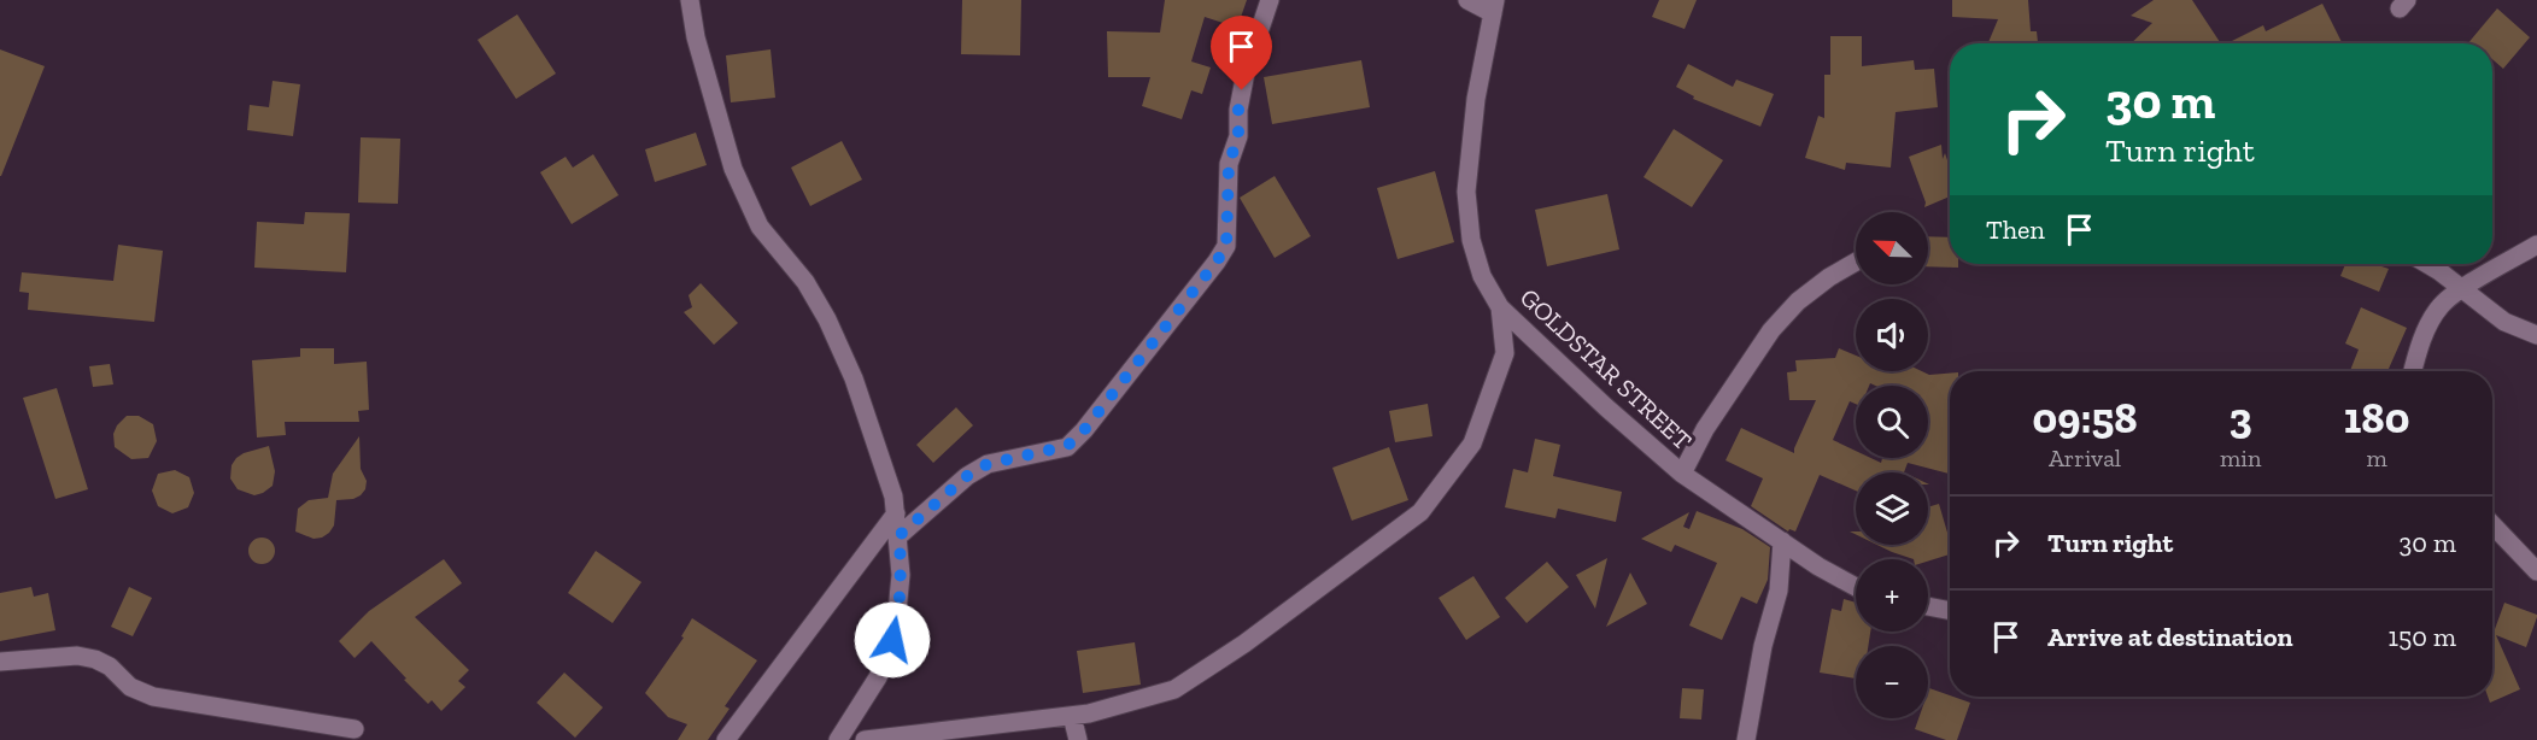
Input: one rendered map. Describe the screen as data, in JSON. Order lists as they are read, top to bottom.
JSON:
{
  "streets": {
    "street": ["GOLDSTAR STREET"]
  },
  "north": "top left",
  "page": {
    "turn": ["30 m", "Turn right"],
    "then": "Then",
    "map_buttons": ["+", "−"],
    "eta": [
      "09:58",
      "Arrival",
      "3",
      "min",
      "180",
      "m"
    ],
    "list": [
      {
        "name": "Turn right",
        "value": "30 m"
      },
      {
        "name": "Arrive at destination",
        "value": "150 m"
      }
    ]
  }
}
